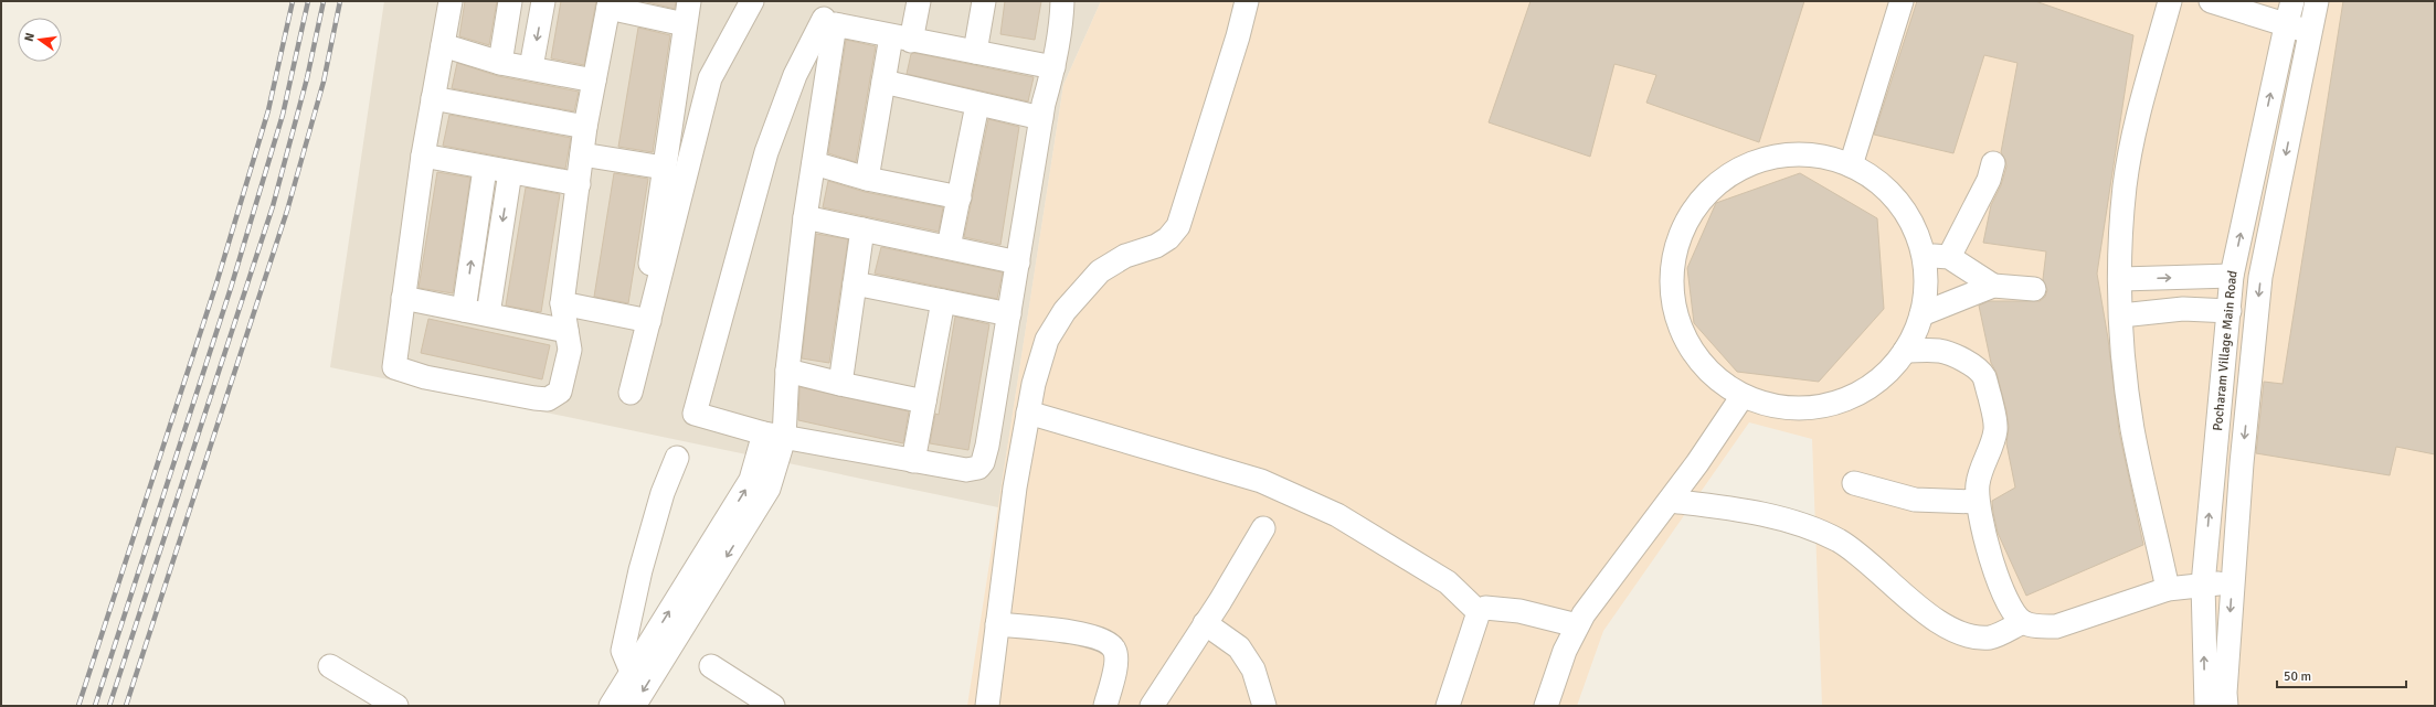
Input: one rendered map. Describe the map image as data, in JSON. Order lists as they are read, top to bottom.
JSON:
{
  "streets": {
    "street": ["Pocharam Village Main Road"]
  },
  "scale_bar": "50 m",
  "north": "left"
}
